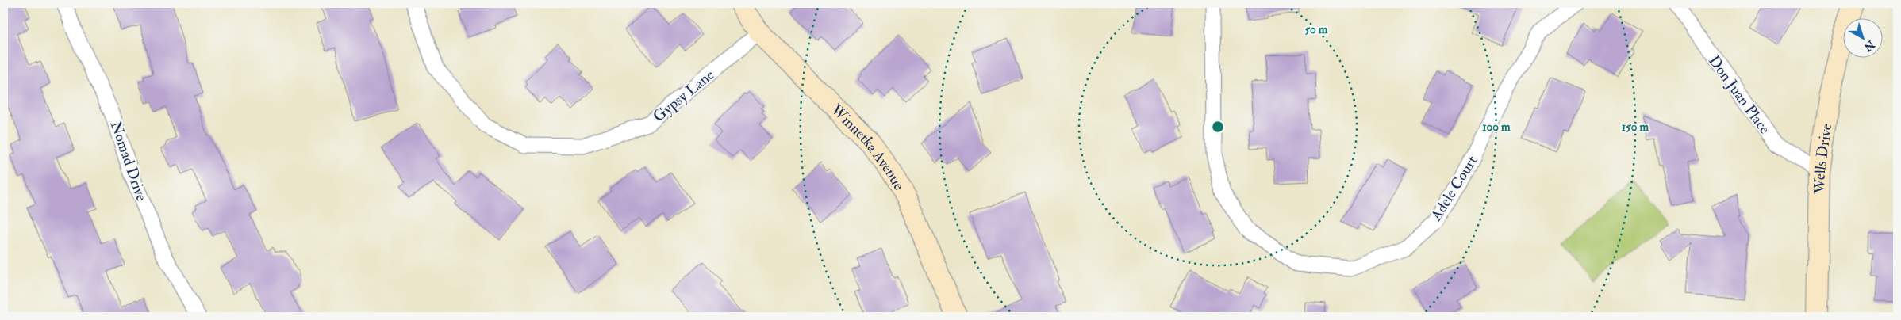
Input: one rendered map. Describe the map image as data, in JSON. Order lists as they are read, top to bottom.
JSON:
{
  "streets": {
    "main road": ["Winnetka Avenue", "Wells Drive"],
    "street": [
      "Don Juan Place",
      "Gypsy Lane",
      "Nomad Drive",
      "Adele Court"
    ]
  },
  "crossings": [
    ["Don Juan Place", "Wells Drive"],
    ["Gypsy Lane", "Winnetka Avenue"]
  ],
  "north": "bottom right",
  "rings": ["50 m", "100 m", "150 m"]
}
